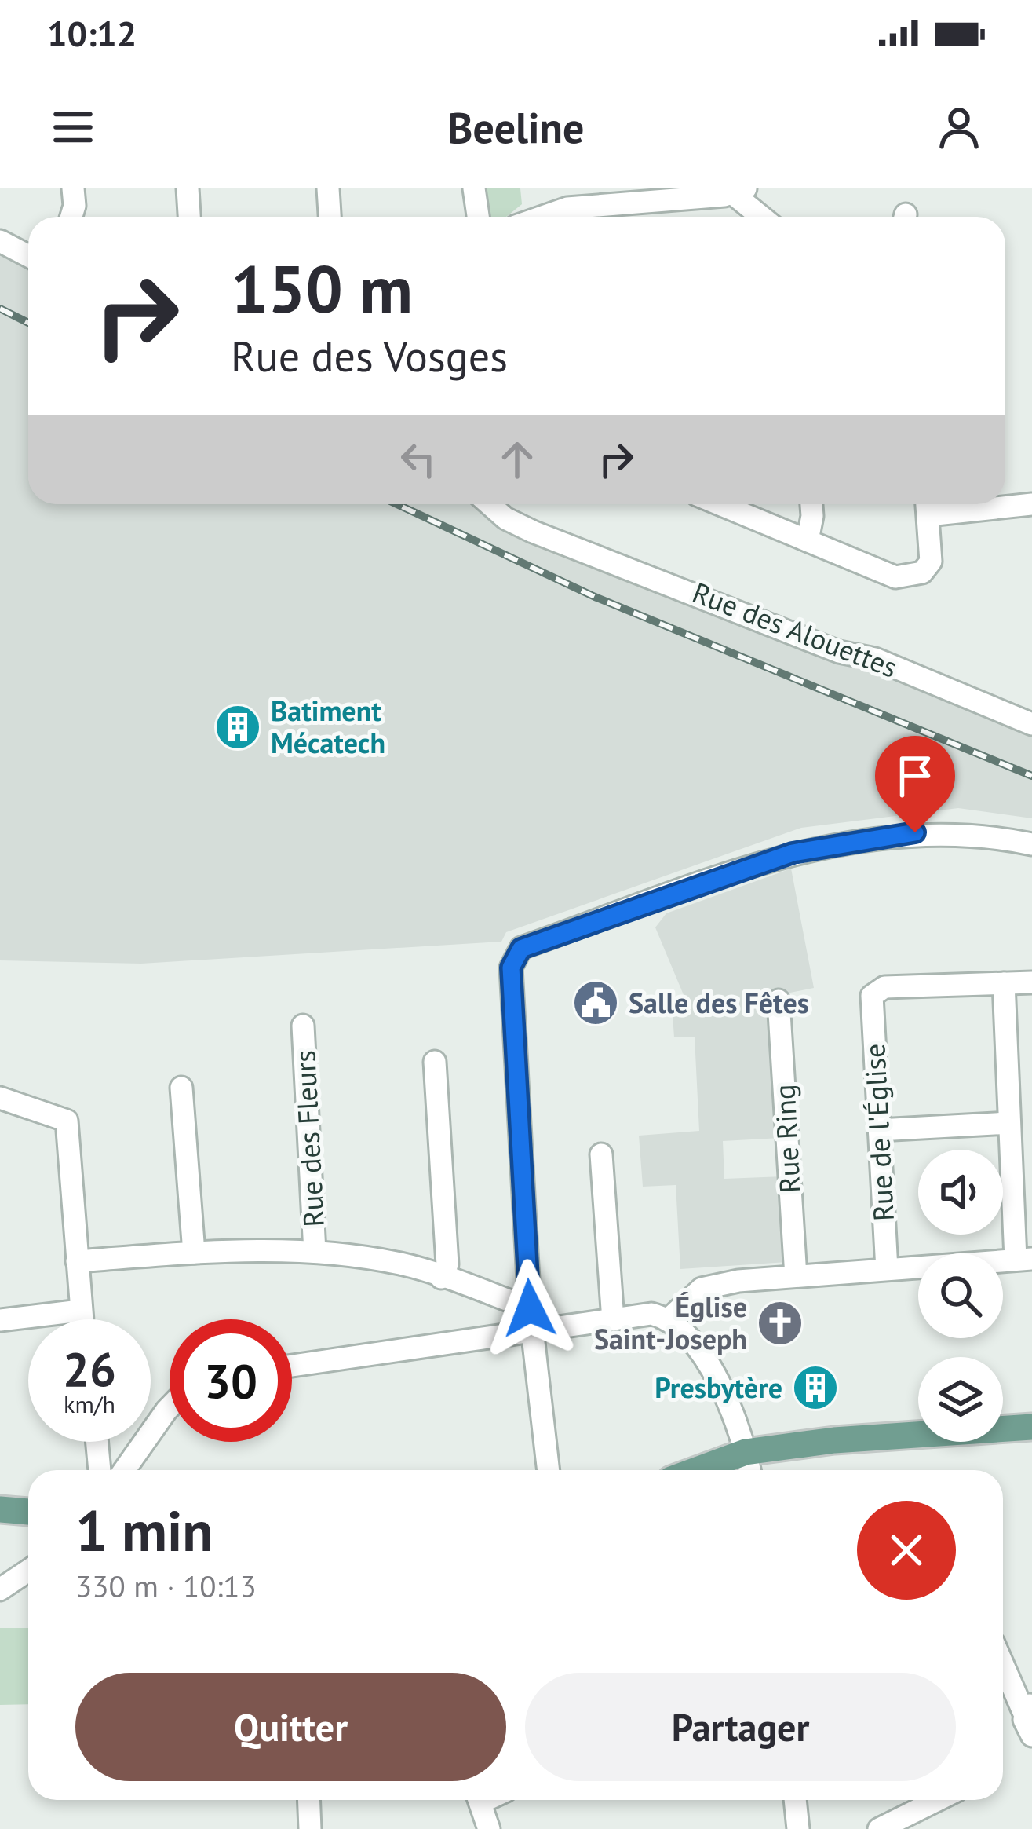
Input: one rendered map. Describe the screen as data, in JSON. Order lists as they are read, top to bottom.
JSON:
{
  "streets": {
    "street": [
      "Rue des Alouettes",
      "Rue de l'Église",
      "Rue des Fleurs",
      "Rue Ring"
    ]
  },
  "places": {
    "building": ["Batiment Mécatech", "Presbytère"],
    "public building": ["Salle des Fêtes"],
    "church": ["Église Saint-Joseph"]
  },
  "page": {
    "status": "10:12",
    "header": "Beeline",
    "turn": ["150 m", "Rue des Vosges"],
    "speed": "26 km/h",
    "limit": "30",
    "heading": ["1 min", "330 m · 10:13"],
    "buttons": ["Quitter", "Partager"]
  }
}
